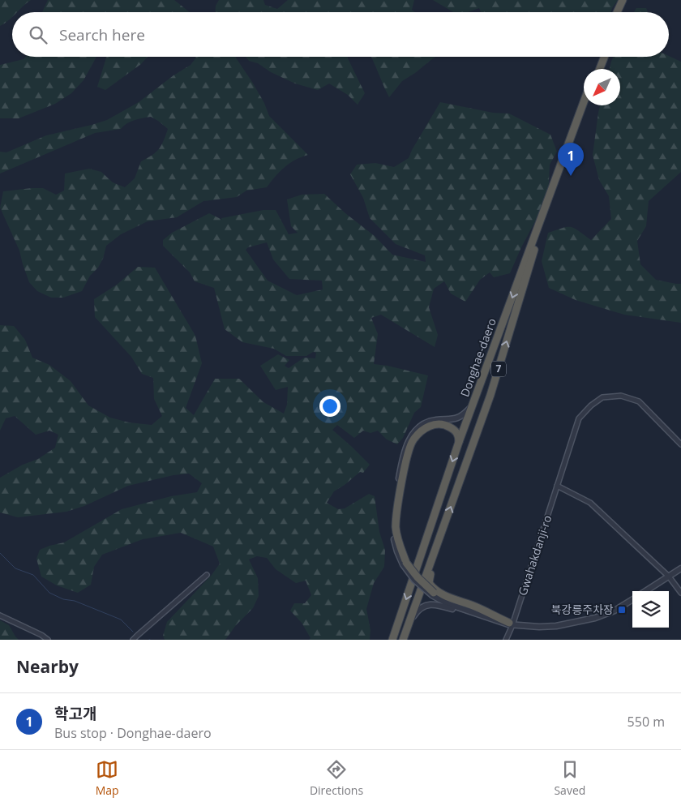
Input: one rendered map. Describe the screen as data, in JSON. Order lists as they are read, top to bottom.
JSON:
{
  "streets": {
    "highway": ["Donghae-daero", "7"],
    "street": ["Gwahakdanji-ro"]
  },
  "places": {
    "transit": ["북강릉주차장"]
  },
  "north": "bottom left",
  "page": {
    "search": "Search here",
    "pins": "1",
    "heading": "Nearby",
    "list": [
      {
        "mark": "1",
        "name": "학고개",
        "note": "Bus stop · Donghae-daero",
        "value": "550 m"
      }
    ],
    "nav": ["Map", "Directions", "Saved"]
  }
}
